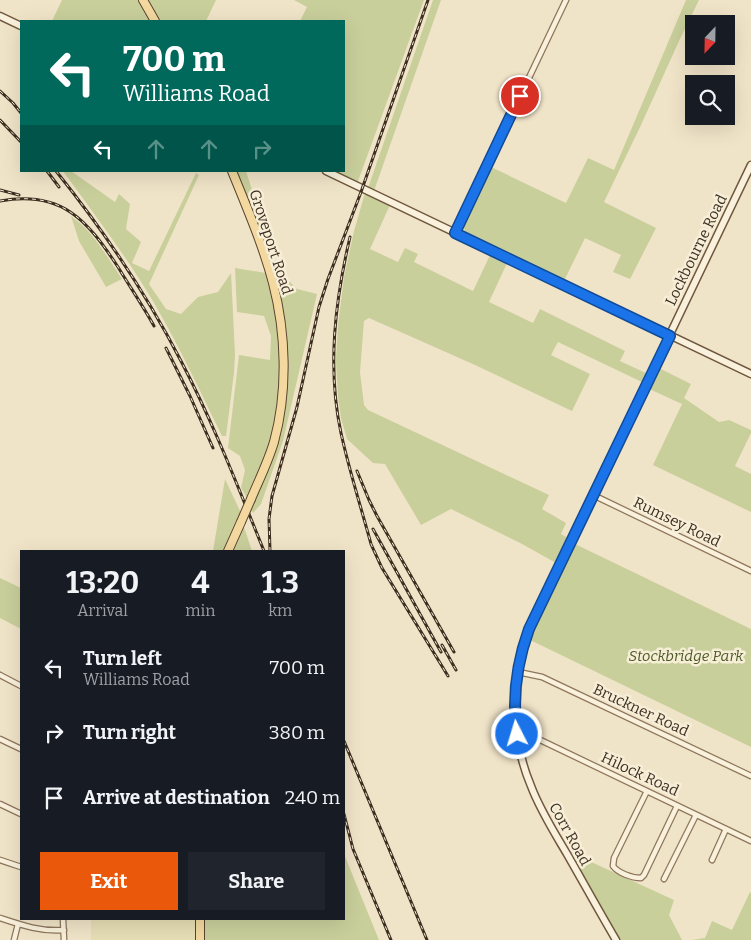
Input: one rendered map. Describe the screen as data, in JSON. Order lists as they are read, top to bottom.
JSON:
{
  "streets": {
    "main road": ["Groveport Road"],
    "street": [
      "Lockbourne Road",
      "Rumsey Road",
      "Bruckner Road",
      "Hilock Road",
      "Corr Road"
    ]
  },
  "crossings": [
    ["Lockbourne Road", "Rumsey Road"],
    ["Lockbourne Road", "Bruckner Road"],
    ["Lockbourne Road", "Hilock Road"],
    ["Lockbourne Road", "Corr Road"],
    ["Hilock Road", "Corr Road"]
  ],
  "parks": ["Stockbridge Park"],
  "north": "bottom",
  "page": {
    "turn": ["700 m", "Williams Road"],
    "eta": [
      "13:20",
      "Arrival",
      "4",
      "min",
      "1.3",
      "km"
    ],
    "list": [
      {
        "name": "Turn left",
        "note": "Williams Road",
        "value": "700 m"
      },
      {
        "name": "Turn right",
        "value": "380 m"
      },
      {
        "name": "Arrive at destination",
        "value": "240 m"
      }
    ],
    "buttons": ["Exit", "Share"]
  }
}
